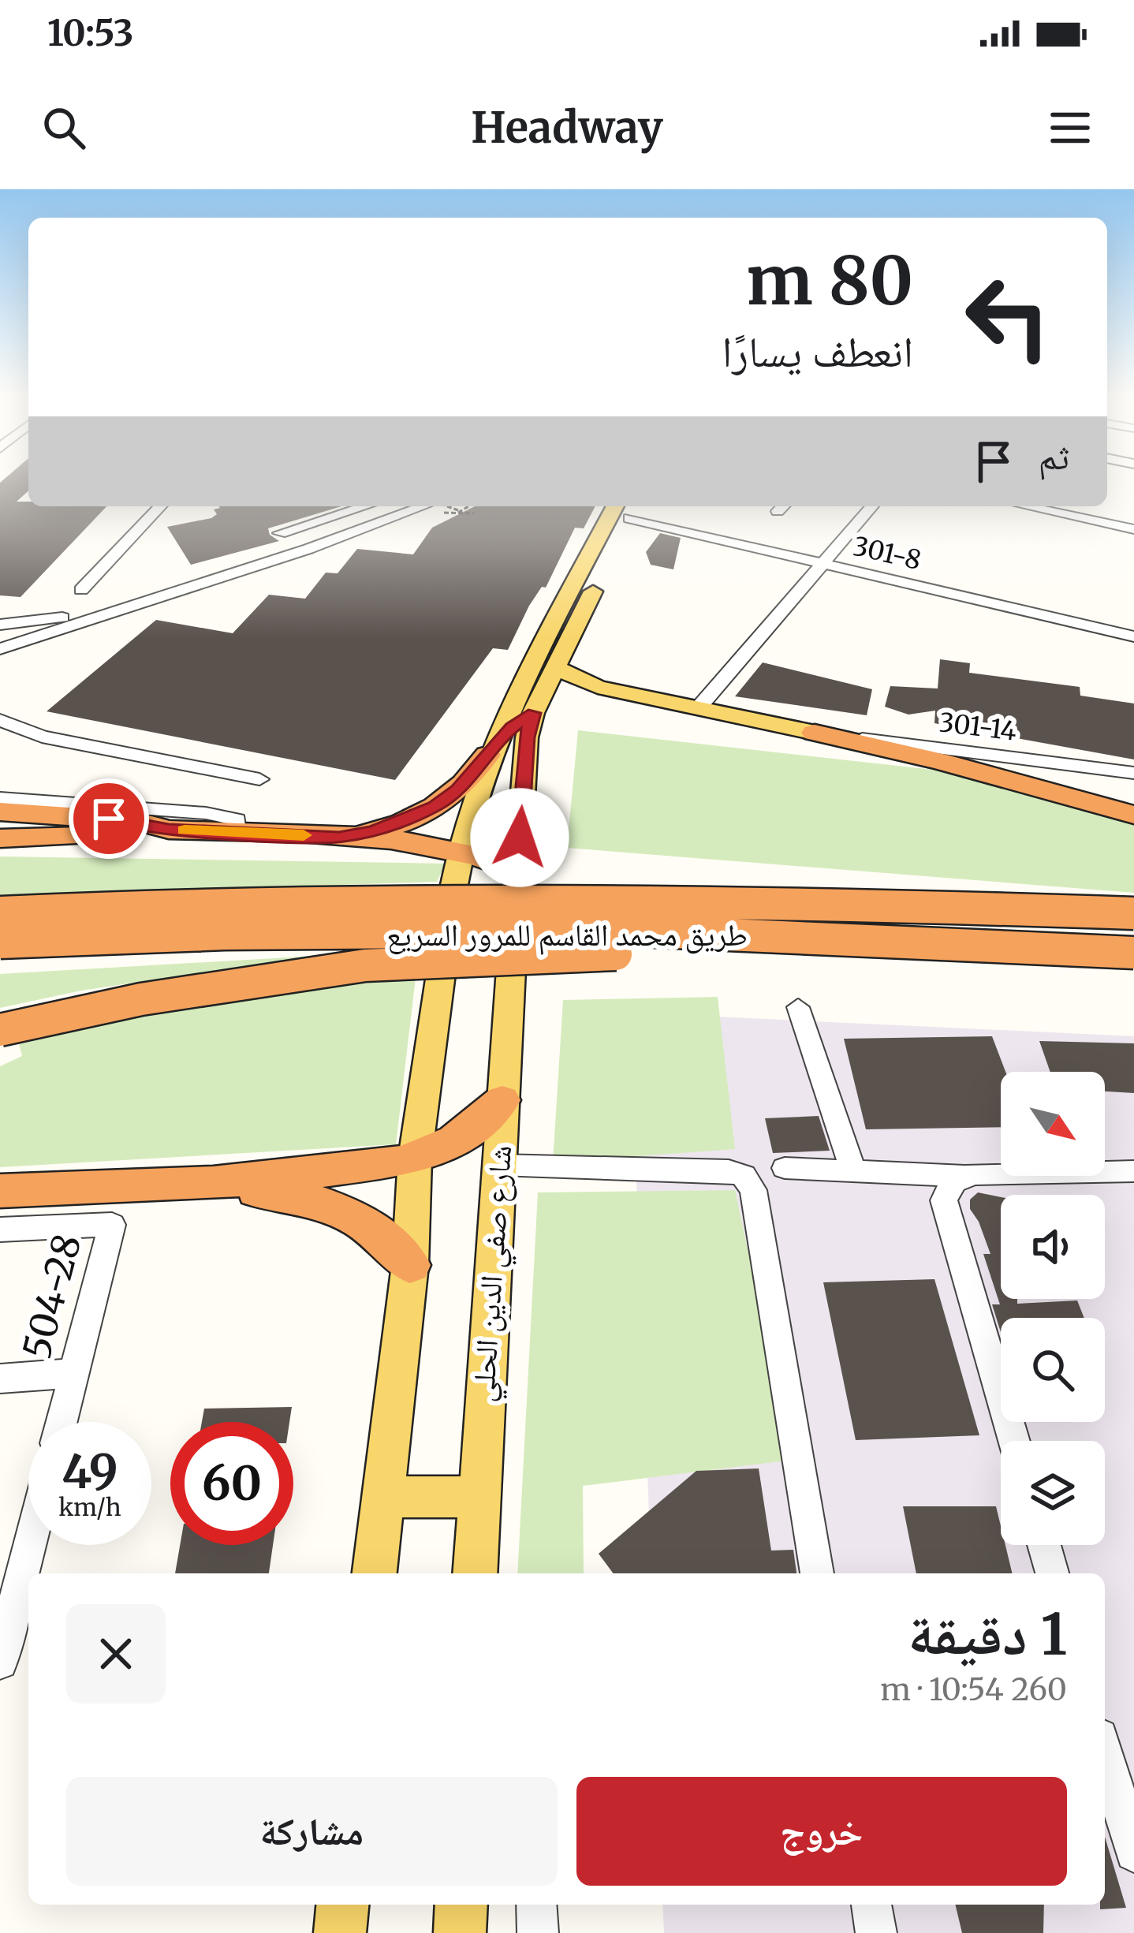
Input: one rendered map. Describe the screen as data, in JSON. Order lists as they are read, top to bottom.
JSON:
{
  "streets": {
    "highway": ["طريق محمد القاسم للمرور السريع"],
    "main road": ["شارع صفي الدين الحلي"],
    "street": ["301-8", "301-14", "504-28"]
  },
  "north": "bottom right",
  "page": {
    "status": "10:53",
    "header": "Headway",
    "turn": ["80 m", "انعطف يسارًا"],
    "then": "ثم",
    "speed": "49 km/h",
    "limit": "60",
    "heading": ["1 دقيقة", "260 m · 10:54"],
    "buttons": ["خروج", "مشاركة"]
  }
}
